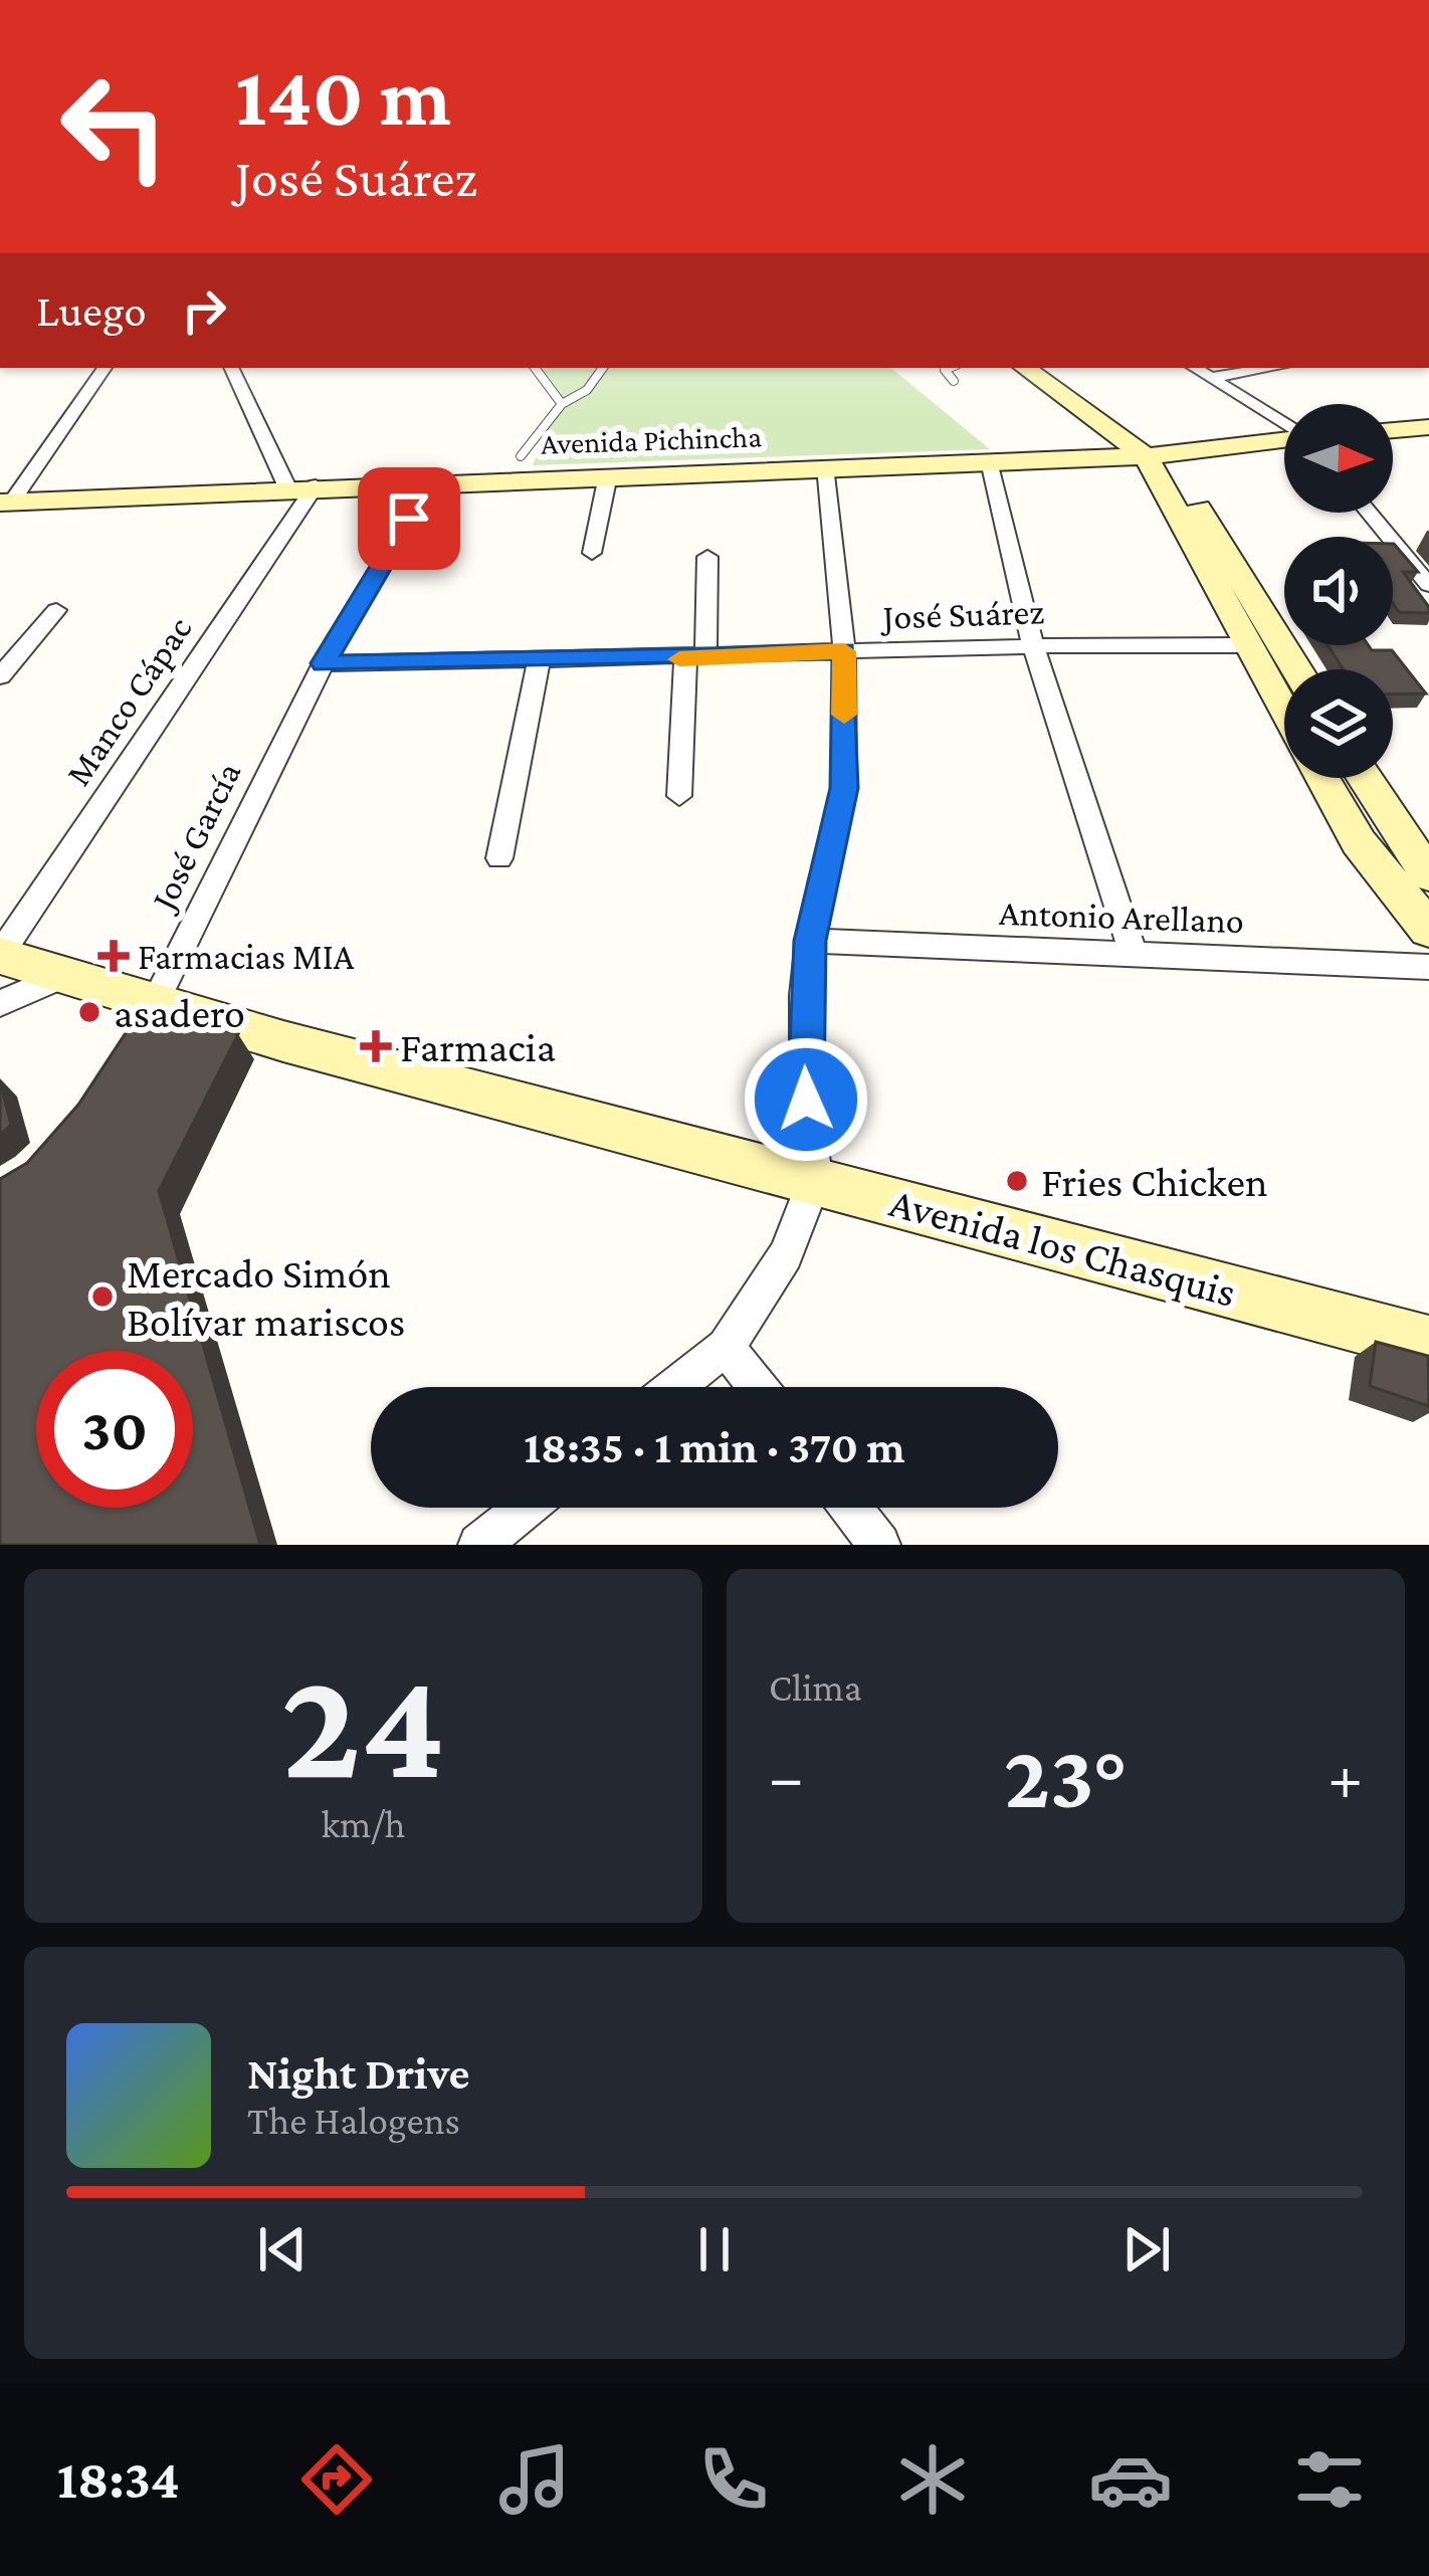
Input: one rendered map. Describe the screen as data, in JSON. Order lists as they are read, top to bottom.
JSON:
{
  "streets": {
    "main road": ["Avenida Pichincha", "Avenida los Chasquis"],
    "street": [
      "José Suárez",
      "Manco Cápac",
      "José García",
      "Antonio Arellano"
    ]
  },
  "crossings": [
    ["Avenida Pichincha", "Manco Cápac"],
    ["Avenida Pichincha", "José García"],
    ["José Suárez", "José García"],
    ["Manco Cápac", "Avenida los Chasquis"],
    ["José García", "Avenida los Chasquis"]
  ],
  "places": {
    "health": ["Farmacias MIA", "Farmacia"],
    "other": ["asadero", "Fries Chicken", "Mercado Simón Bolívar mariscos"]
  },
  "north": "right",
  "page": {
    "turn": ["140 m", "José Suárez"],
    "then": "Luego",
    "limit": "30",
    "trip": "18:35 · 1 min · 370 m",
    "tile": [
      ["24", "km/h"],
      "Clima"
    ],
    "heat": ["−", "23°", "+"],
    "song": ["Night Drive", "The Halogens"],
    "tabs": "18:34"
  }
}
